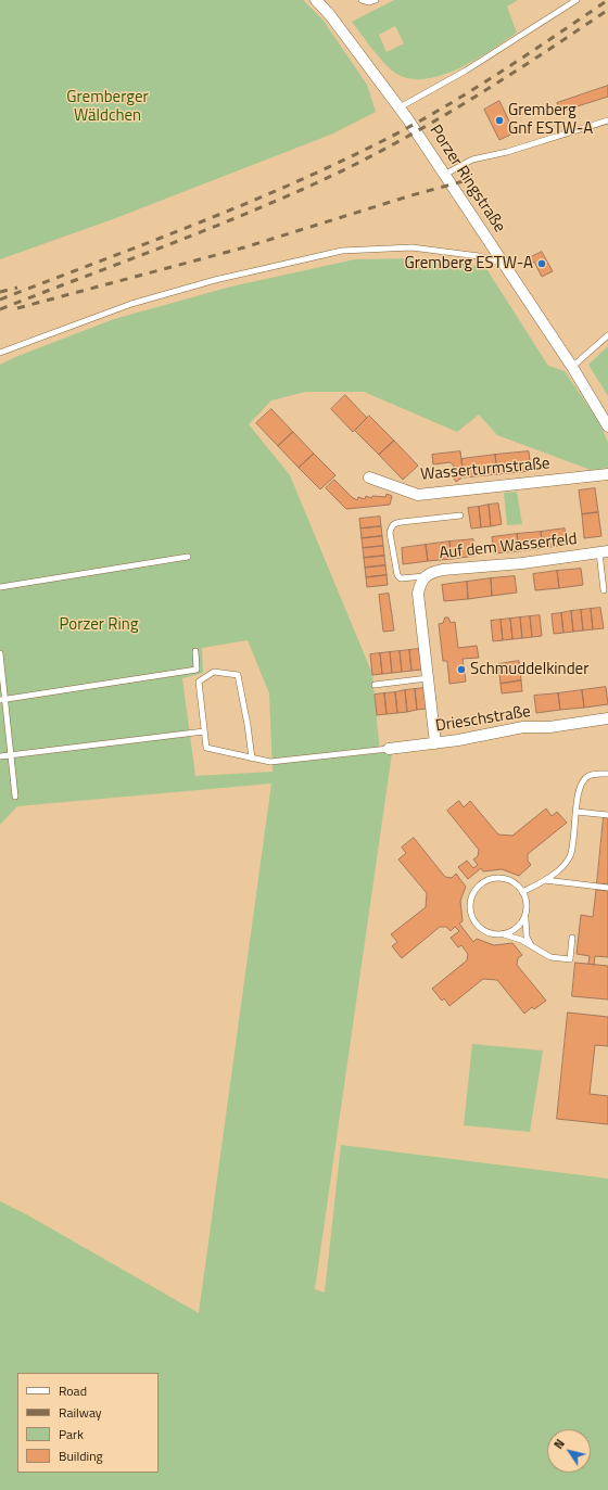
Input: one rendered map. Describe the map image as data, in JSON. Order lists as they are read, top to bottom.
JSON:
{
  "streets": {
    "street": [
      "Porzer Ringstraße",
      "Wasserturmstraße",
      "Auf dem Wasserfeld",
      "Drieschstraße"
    ]
  },
  "crossings": [
    ["Auf dem Wasserfeld", "Drieschstraße"]
  ],
  "parks": ["Gremberger Wäldchen", "Porzer Ring"],
  "places": ["Gremberg Gnf ESTW-A", "Gremberg ESTW-A", "Schmuddelkinder"],
  "legend": [
    "Road",
    "Railway",
    "Park",
    "Building"
  ],
  "north": "top left"
}
